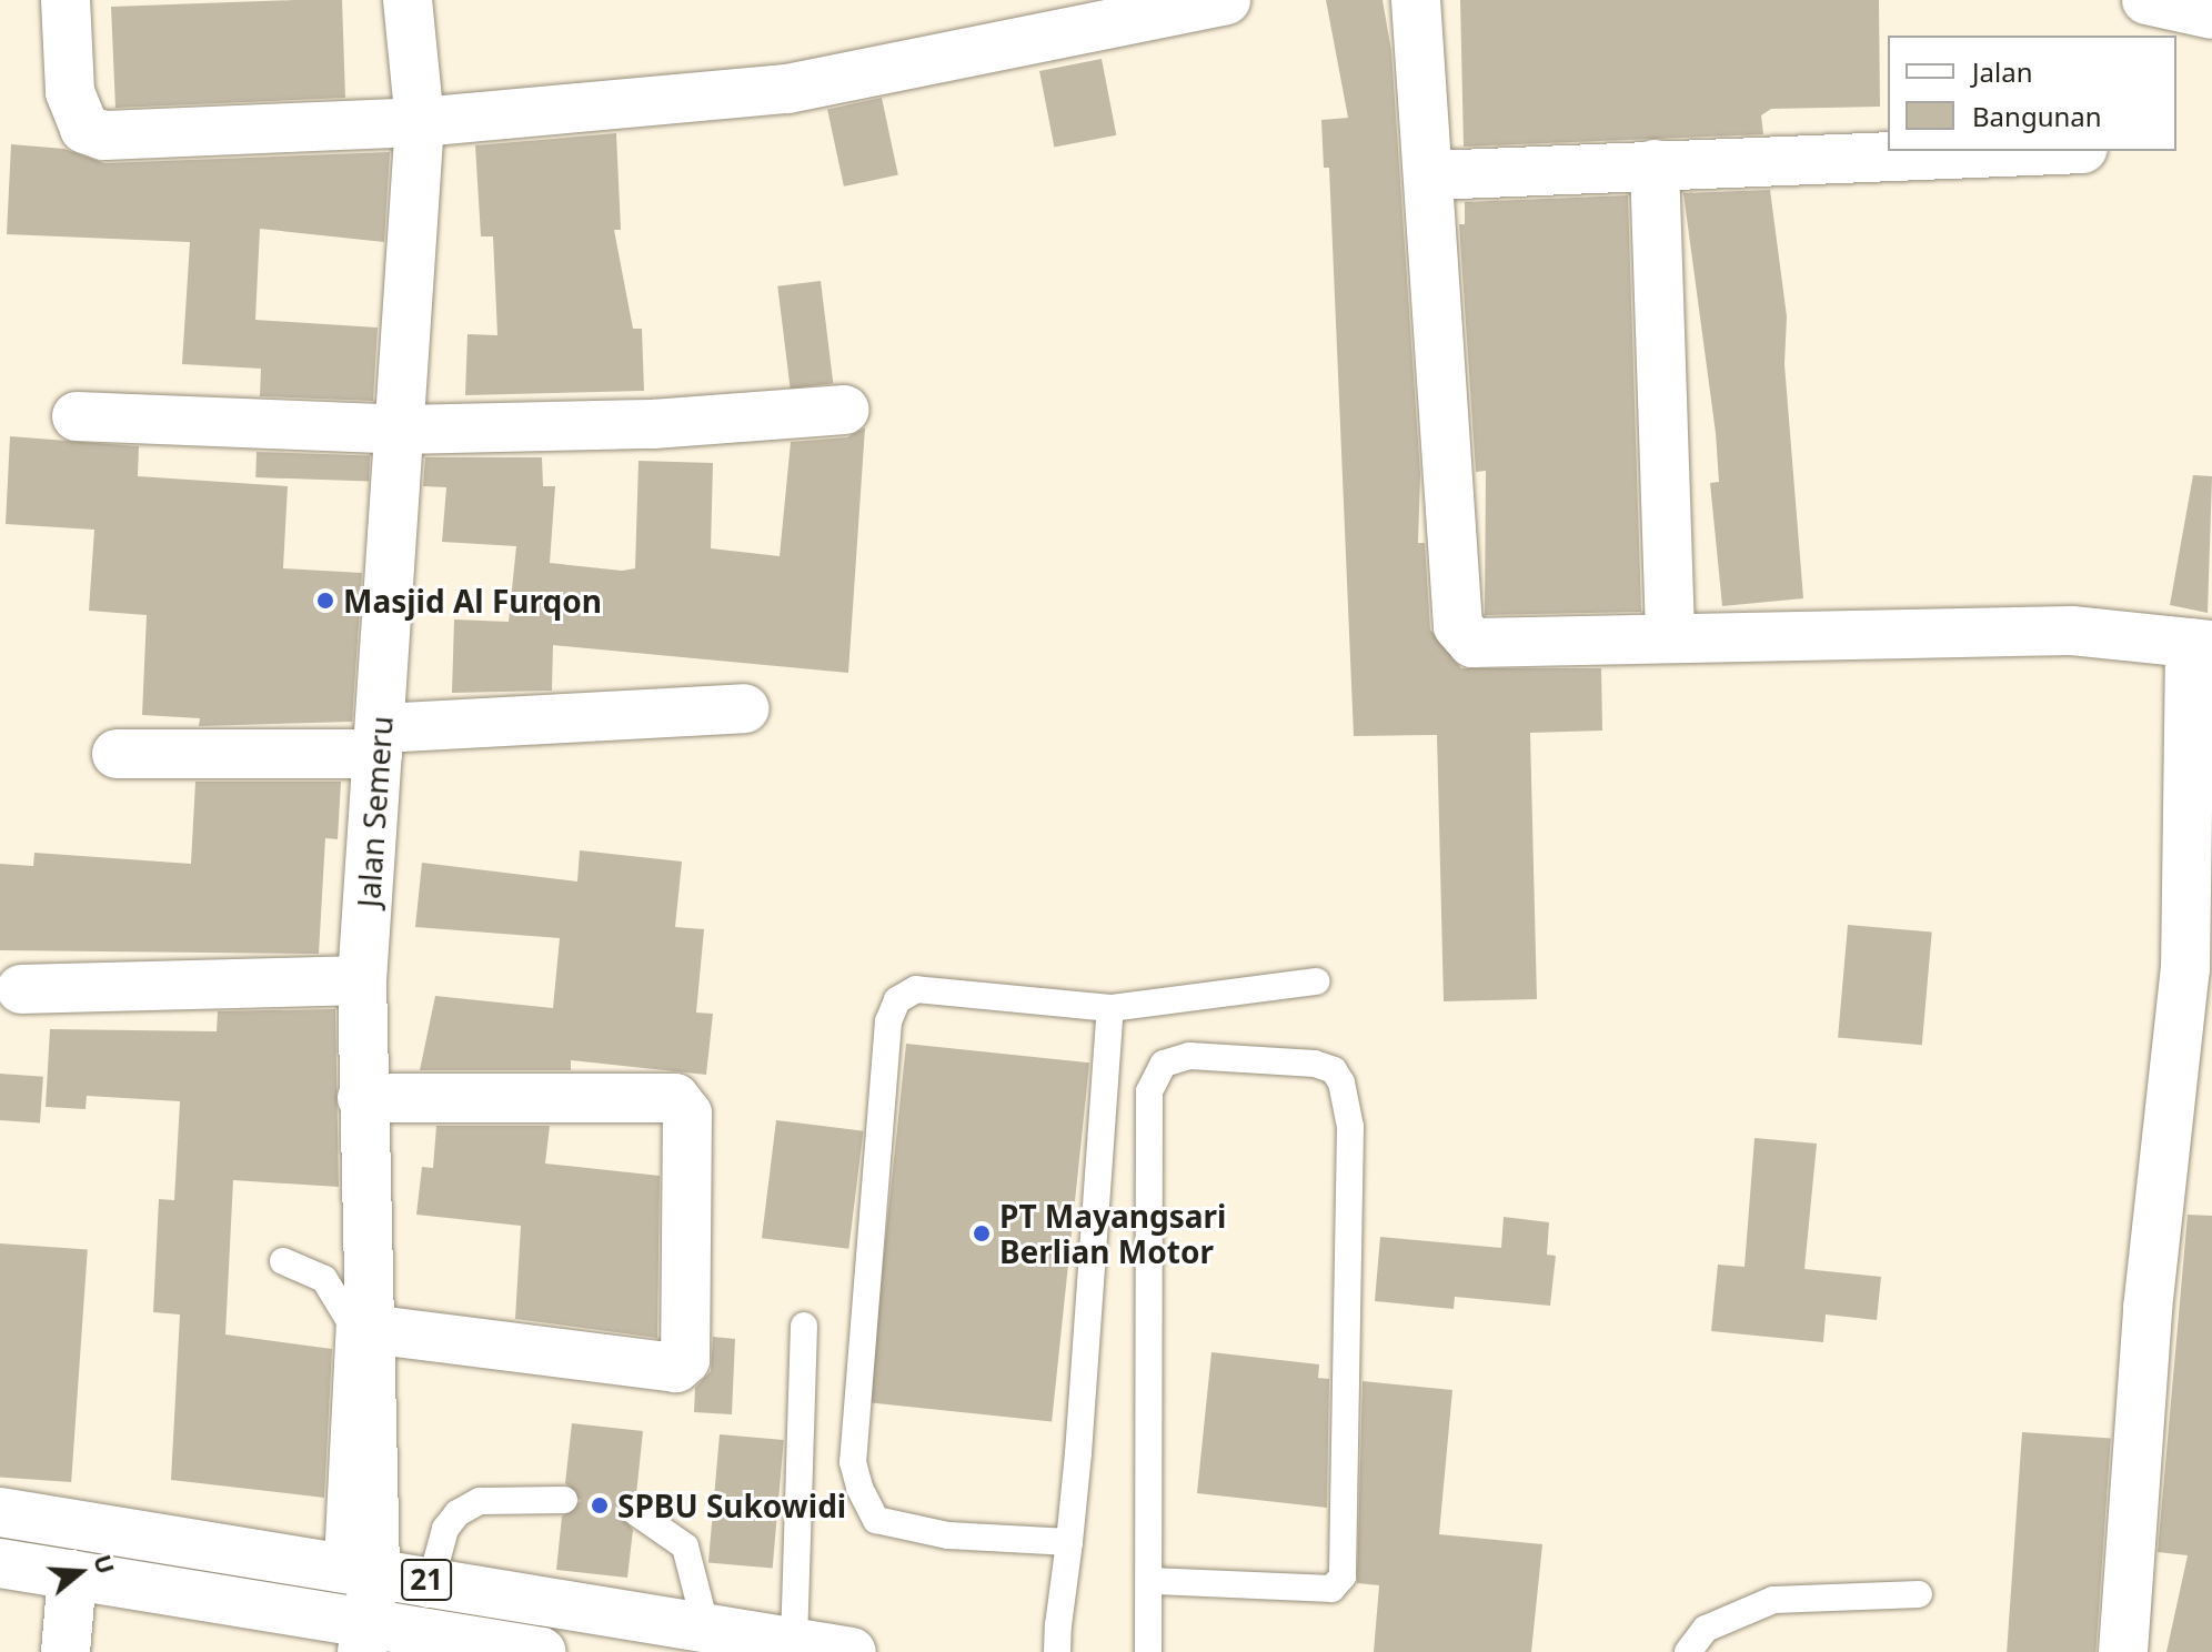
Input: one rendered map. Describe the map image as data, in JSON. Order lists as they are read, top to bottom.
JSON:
{
  "streets": {
    "main road": ["Jalan Semeru", "21"]
  },
  "crossings": [
    ["Jalan Semeru", "21"]
  ],
  "places": ["Masjid Al Furqon", "PT Mayangsari Berlian Motor", "SPBU Sukowidi"],
  "legend": ["Jalan", "Bangunan"],
  "north": "right"
}
